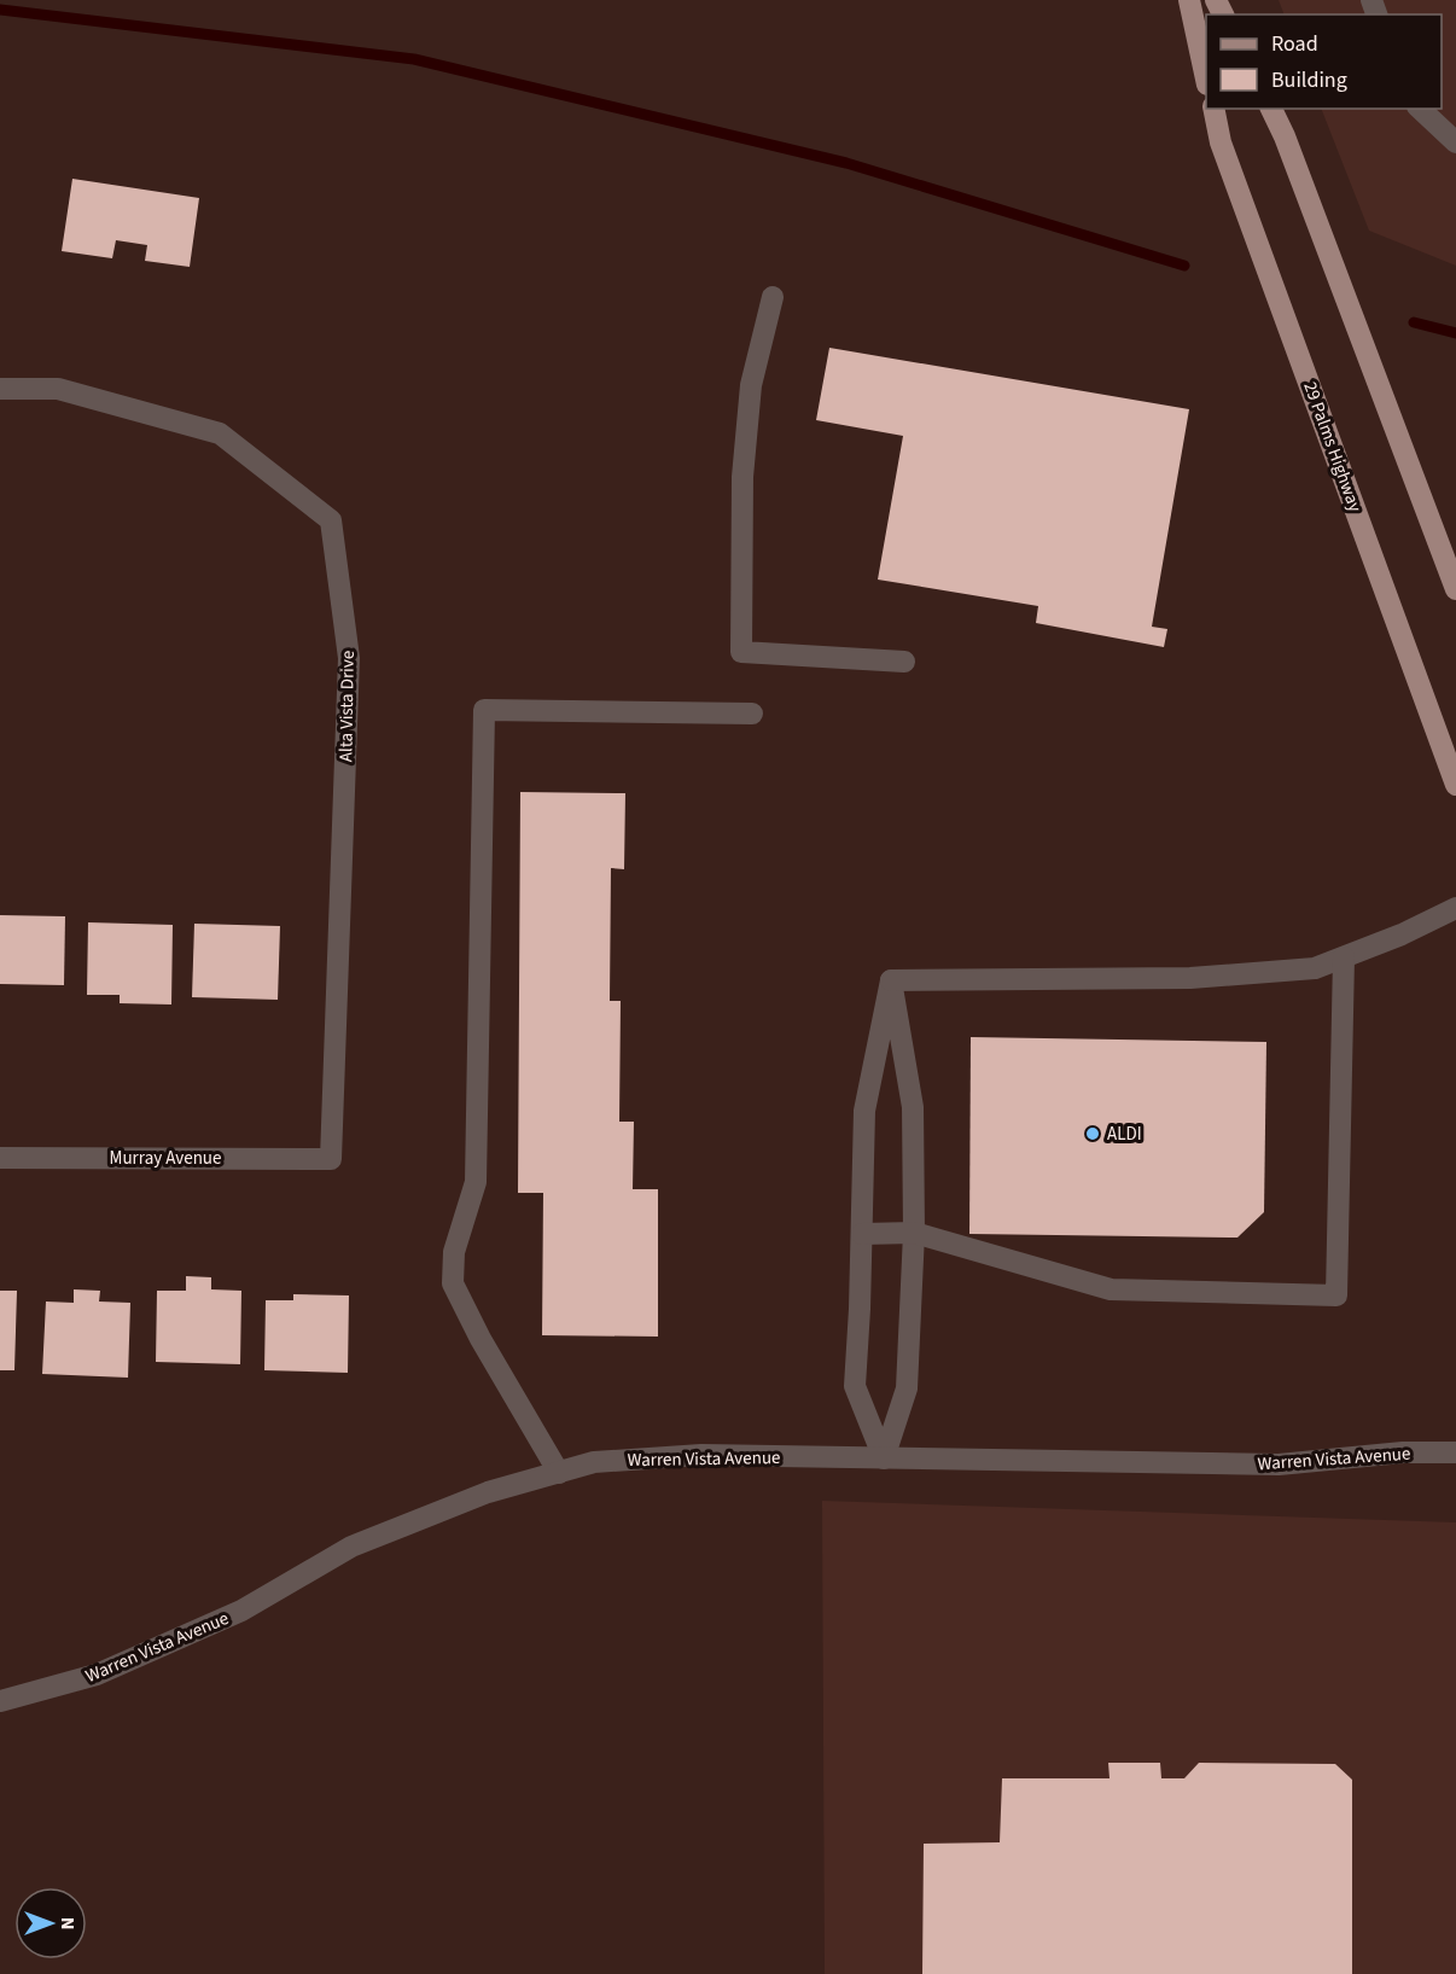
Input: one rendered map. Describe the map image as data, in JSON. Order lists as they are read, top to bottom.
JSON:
{
  "streets": {
    "main road": ["29 Palms Highway"],
    "street": ["Alta Vista Drive", "Murray Avenue", "Warren Vista Avenue"]
  },
  "crossings": [
    ["Alta Vista Drive", "Murray Avenue"]
  ],
  "places": ["ALDI"],
  "legend": ["Road", "Building"],
  "north": "right"
}
